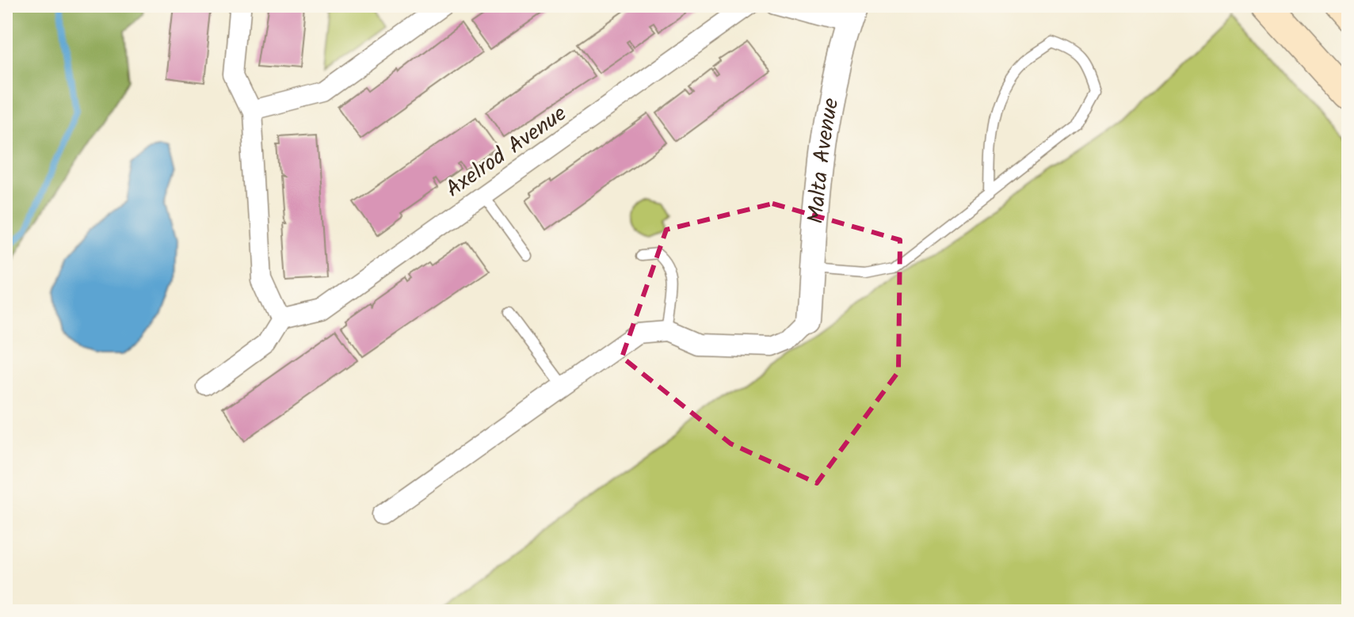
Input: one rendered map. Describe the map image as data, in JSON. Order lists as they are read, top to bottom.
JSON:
{
  "streets": {
    "street": ["Axelrod Avenue", "Malta Avenue"]
  }
}
